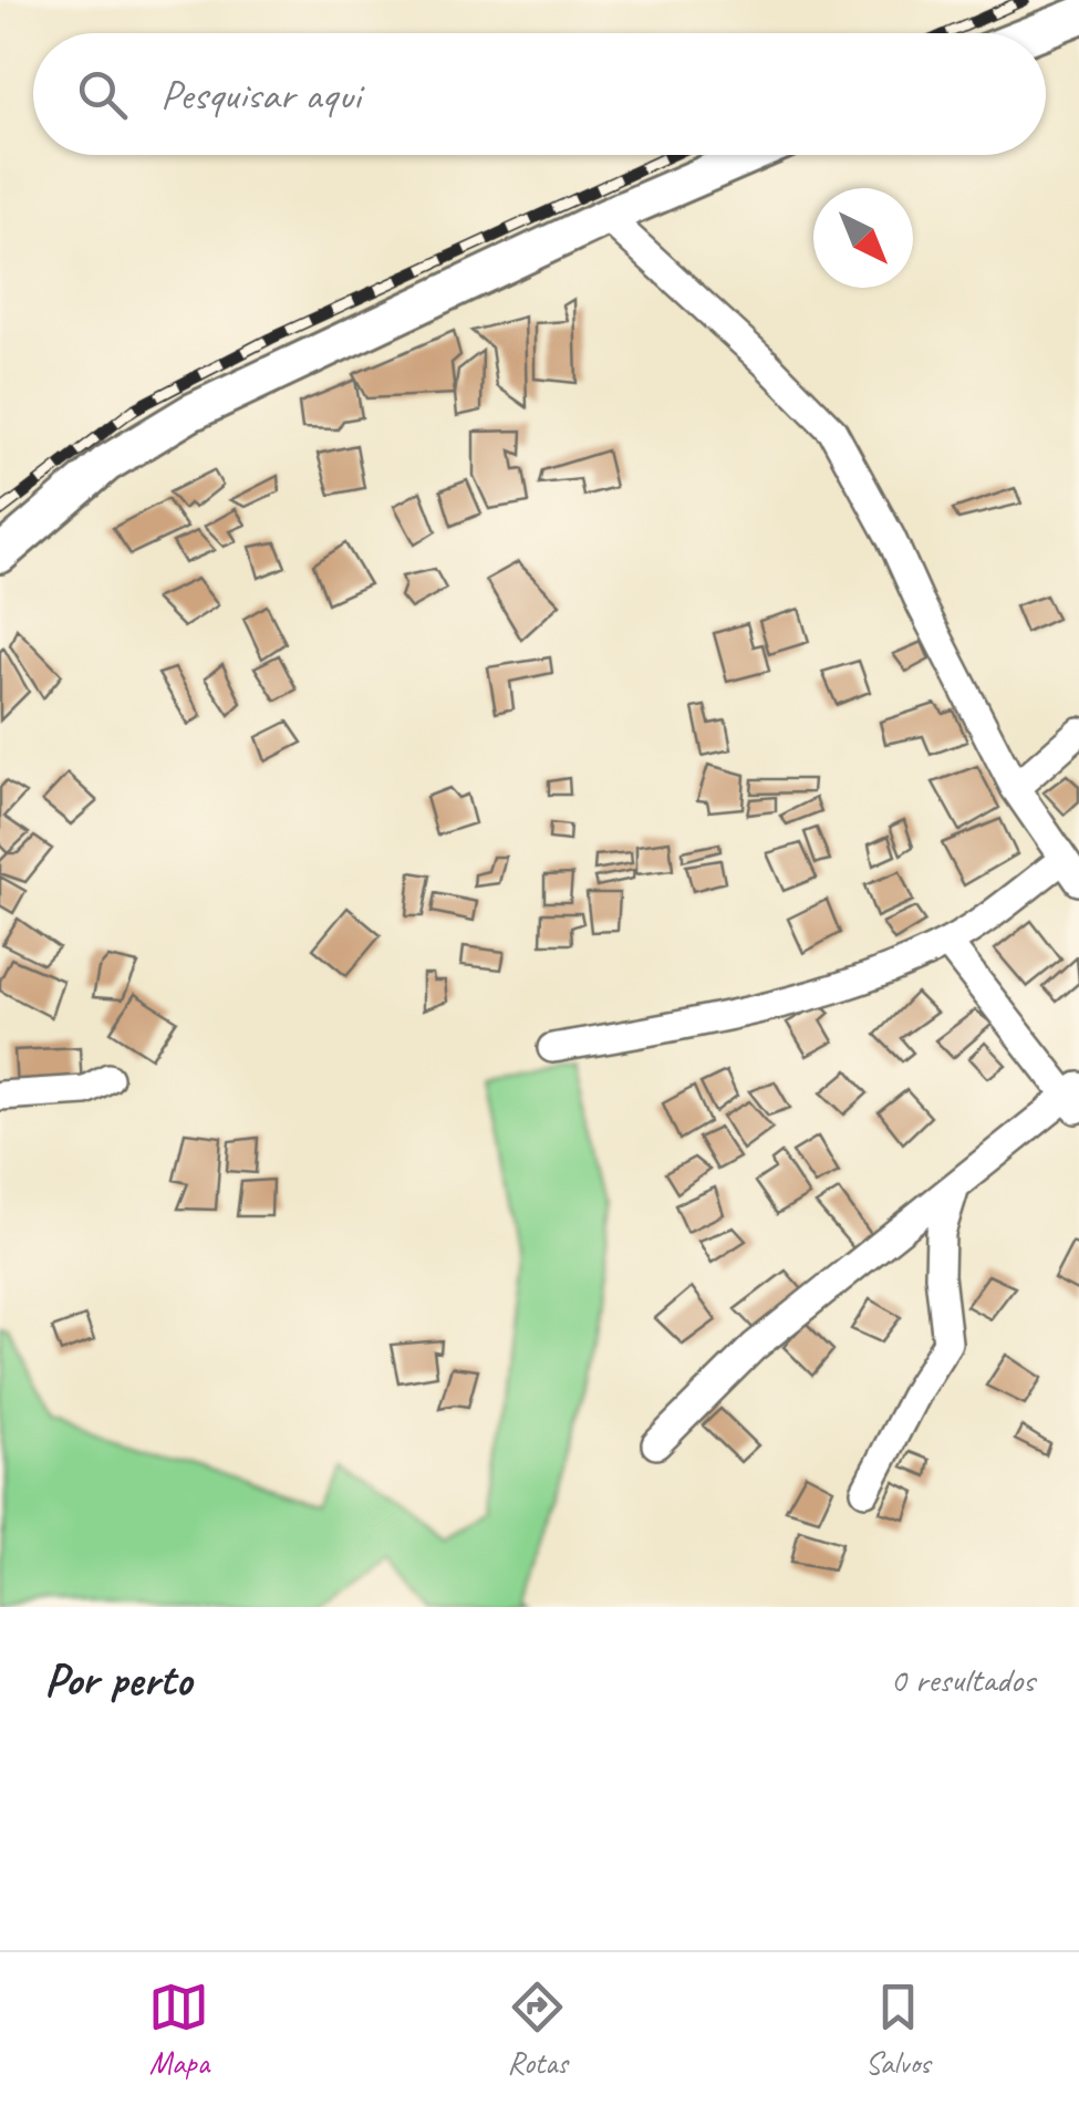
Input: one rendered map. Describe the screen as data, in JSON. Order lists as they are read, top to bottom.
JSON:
{
  "north": "bottom right",
  "page": {
    "search": "Pesquisar aqui",
    "heading": ["Por perto", "0 resultados"],
    "nav": ["Mapa", "Rotas", "Salvos"]
  }
}
